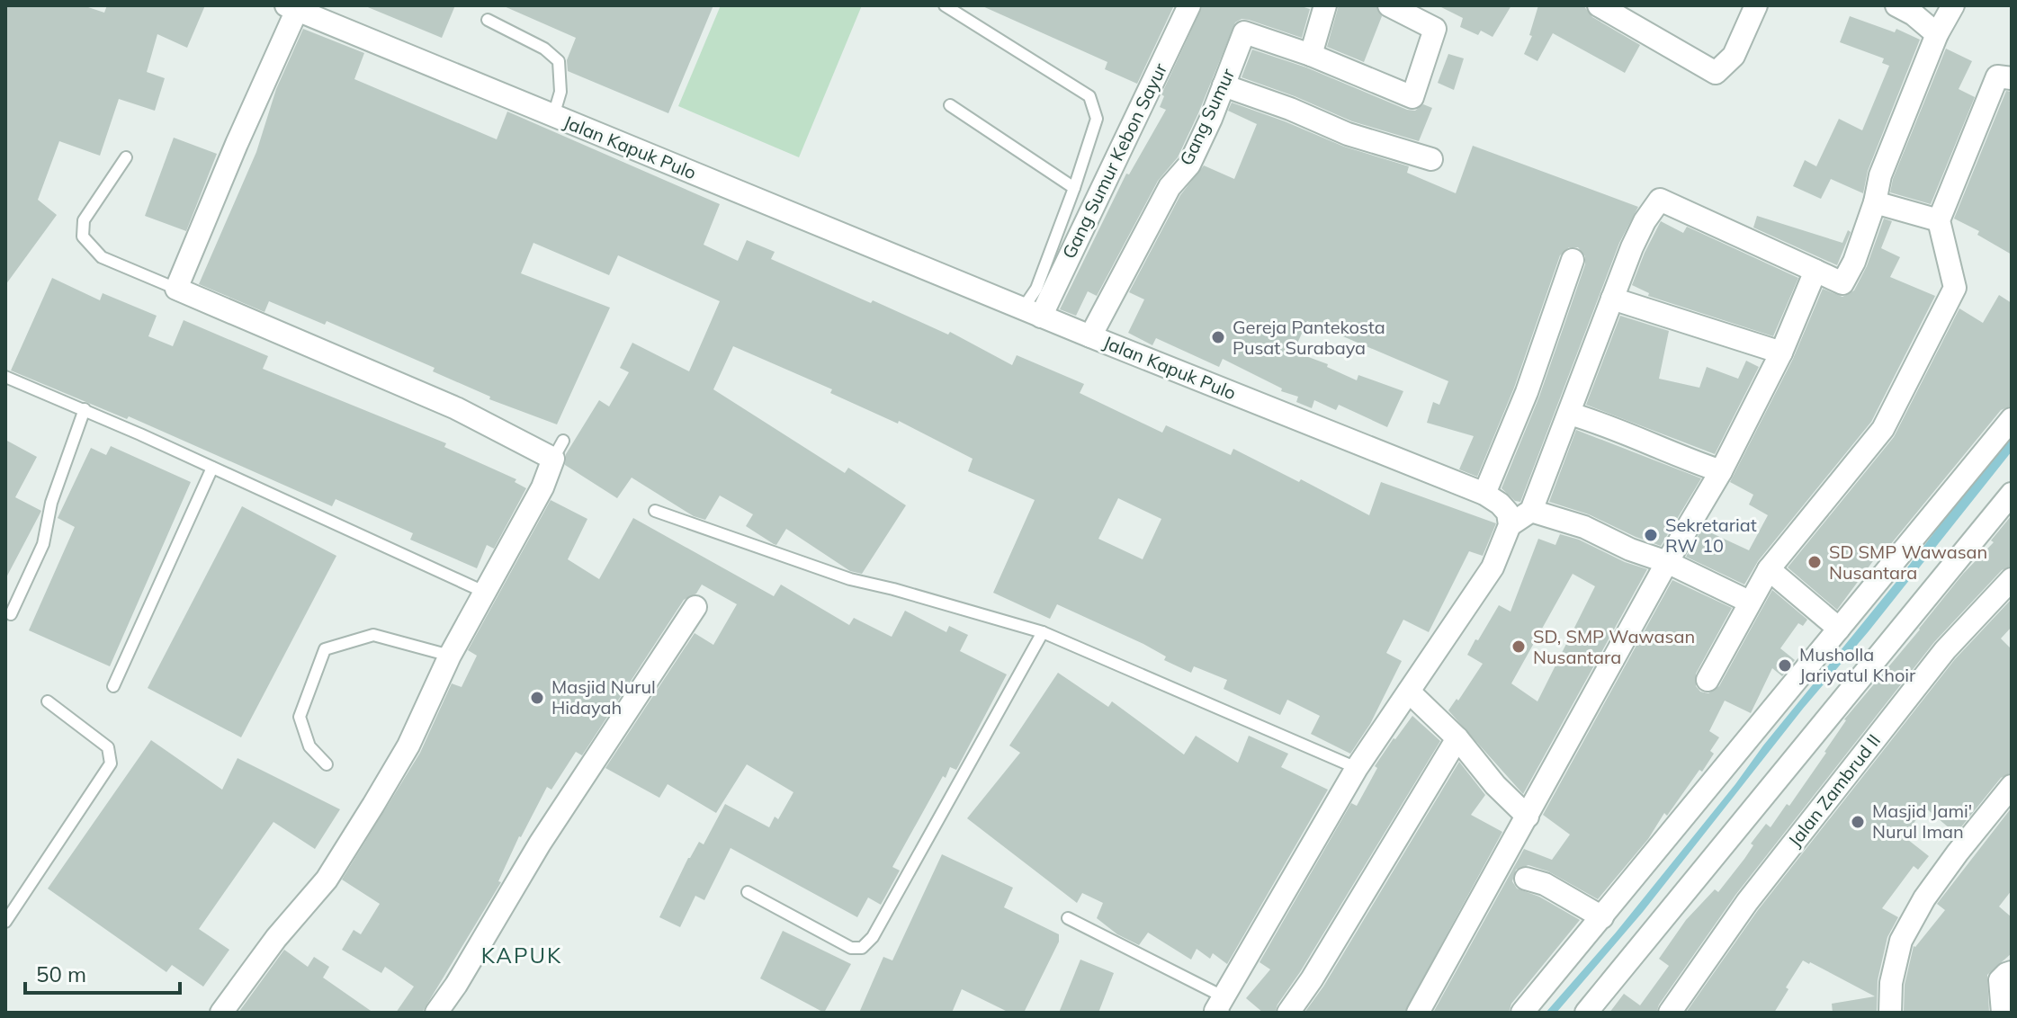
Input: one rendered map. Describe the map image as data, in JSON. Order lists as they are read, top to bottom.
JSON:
{
  "streets": {
    "street": [
      "Gang Sumur",
      "Jalan Kapuk Pulo",
      "Gang Sumur Kebon Sayur",
      "Jalan Zambrud II"
    ]
  },
  "crossings": [
    ["Gang Sumur", "Jalan Kapuk Pulo"],
    ["Jalan Kapuk Pulo", "Gang Sumur Kebon Sayur"]
  ],
  "districts": ["KAPUK"],
  "places": [
    "Gereja Pantekosta Pusat Surabaya",
    "Sekretariat RW 10",
    "SD SMP Wawasan Nusantara",
    "SD, SMP Wawasan Nusantara",
    "Musholla Jariyatul Khoir",
    "Masjid Nurul Hidayah",
    "Masjid Jami' Nurul Iman"
  ],
  "scale_bar": "50 m"
}
